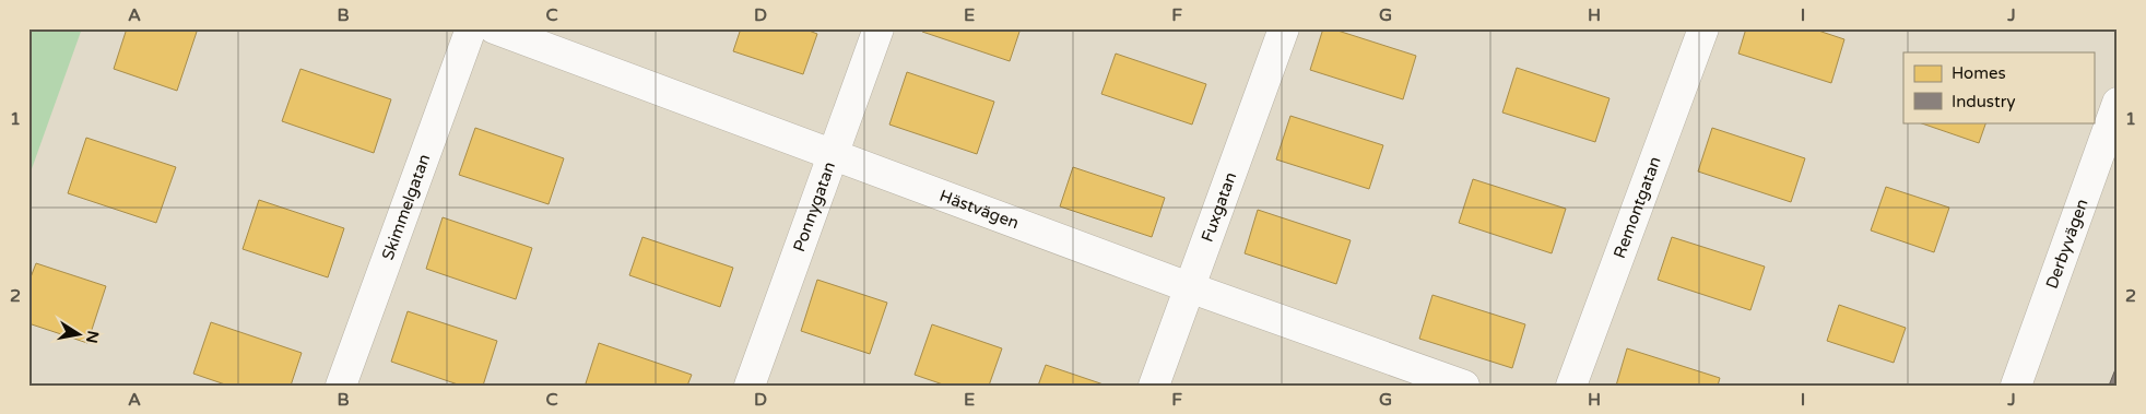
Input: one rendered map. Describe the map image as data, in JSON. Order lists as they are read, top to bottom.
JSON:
{
  "streets": {
    "street": [
      "Ponnygatan",
      "Fuxgatan",
      "Skimmelgatan",
      "Remontgatan",
      "Hästvägen",
      "Derbyvägen"
    ]
  },
  "crossings": [
    ["Ponnygatan", "Hästvägen"],
    ["Fuxgatan", "Hästvägen"]
  ],
  "legend": ["Homes", "Industry"],
  "north": "right",
  "grid": {
    "columns": [
      "A",
      "B",
      "C",
      "D",
      "E",
      "F",
      "G",
      "H",
      "I",
      "J"
    ],
    "rows": ["1", "2"]
  }
}
